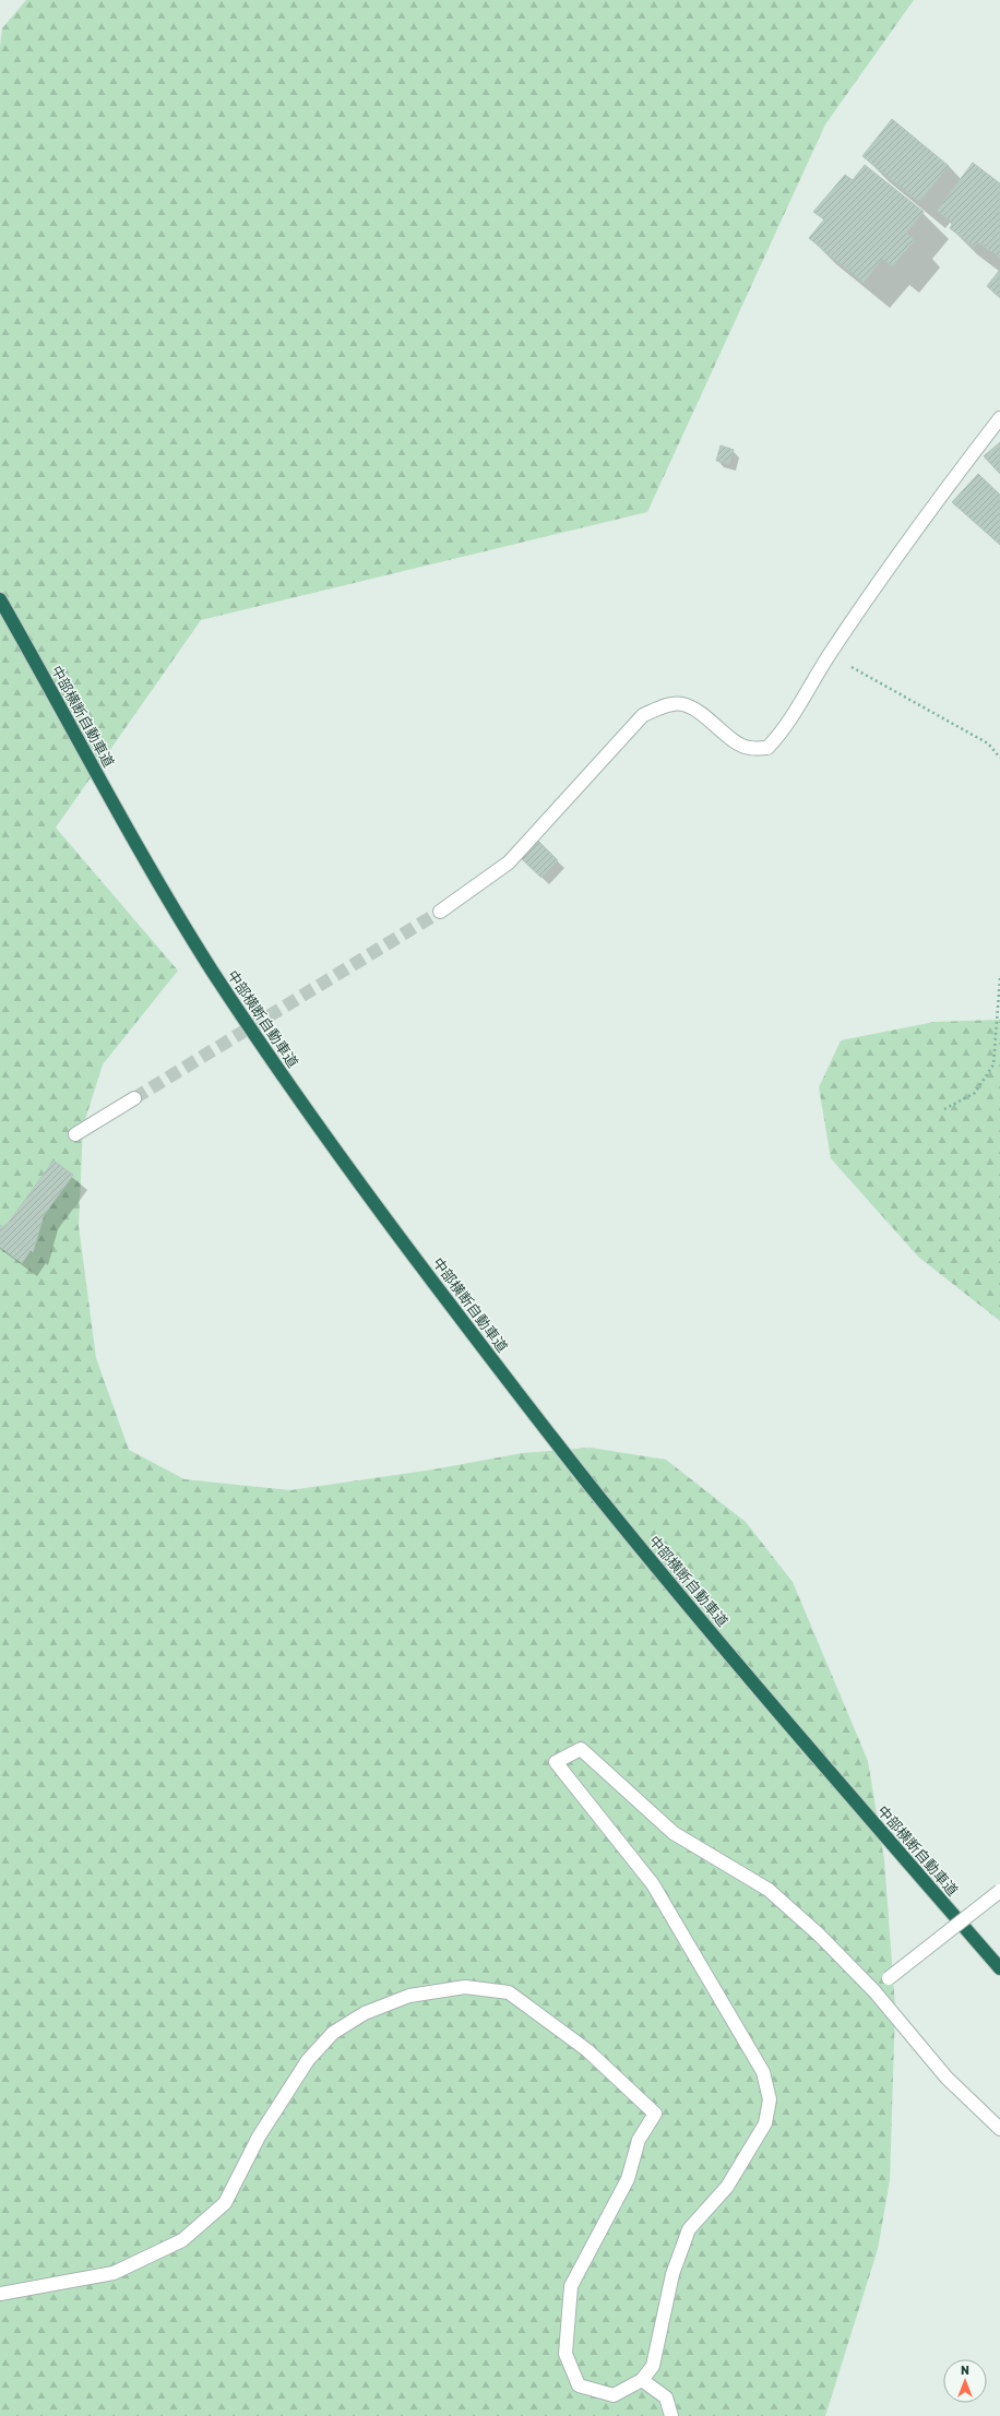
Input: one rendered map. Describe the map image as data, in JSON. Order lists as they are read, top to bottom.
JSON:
{
  "streets": {
    "highway": ["中部横断自動車道"]
  },
  "north": "top"
}
